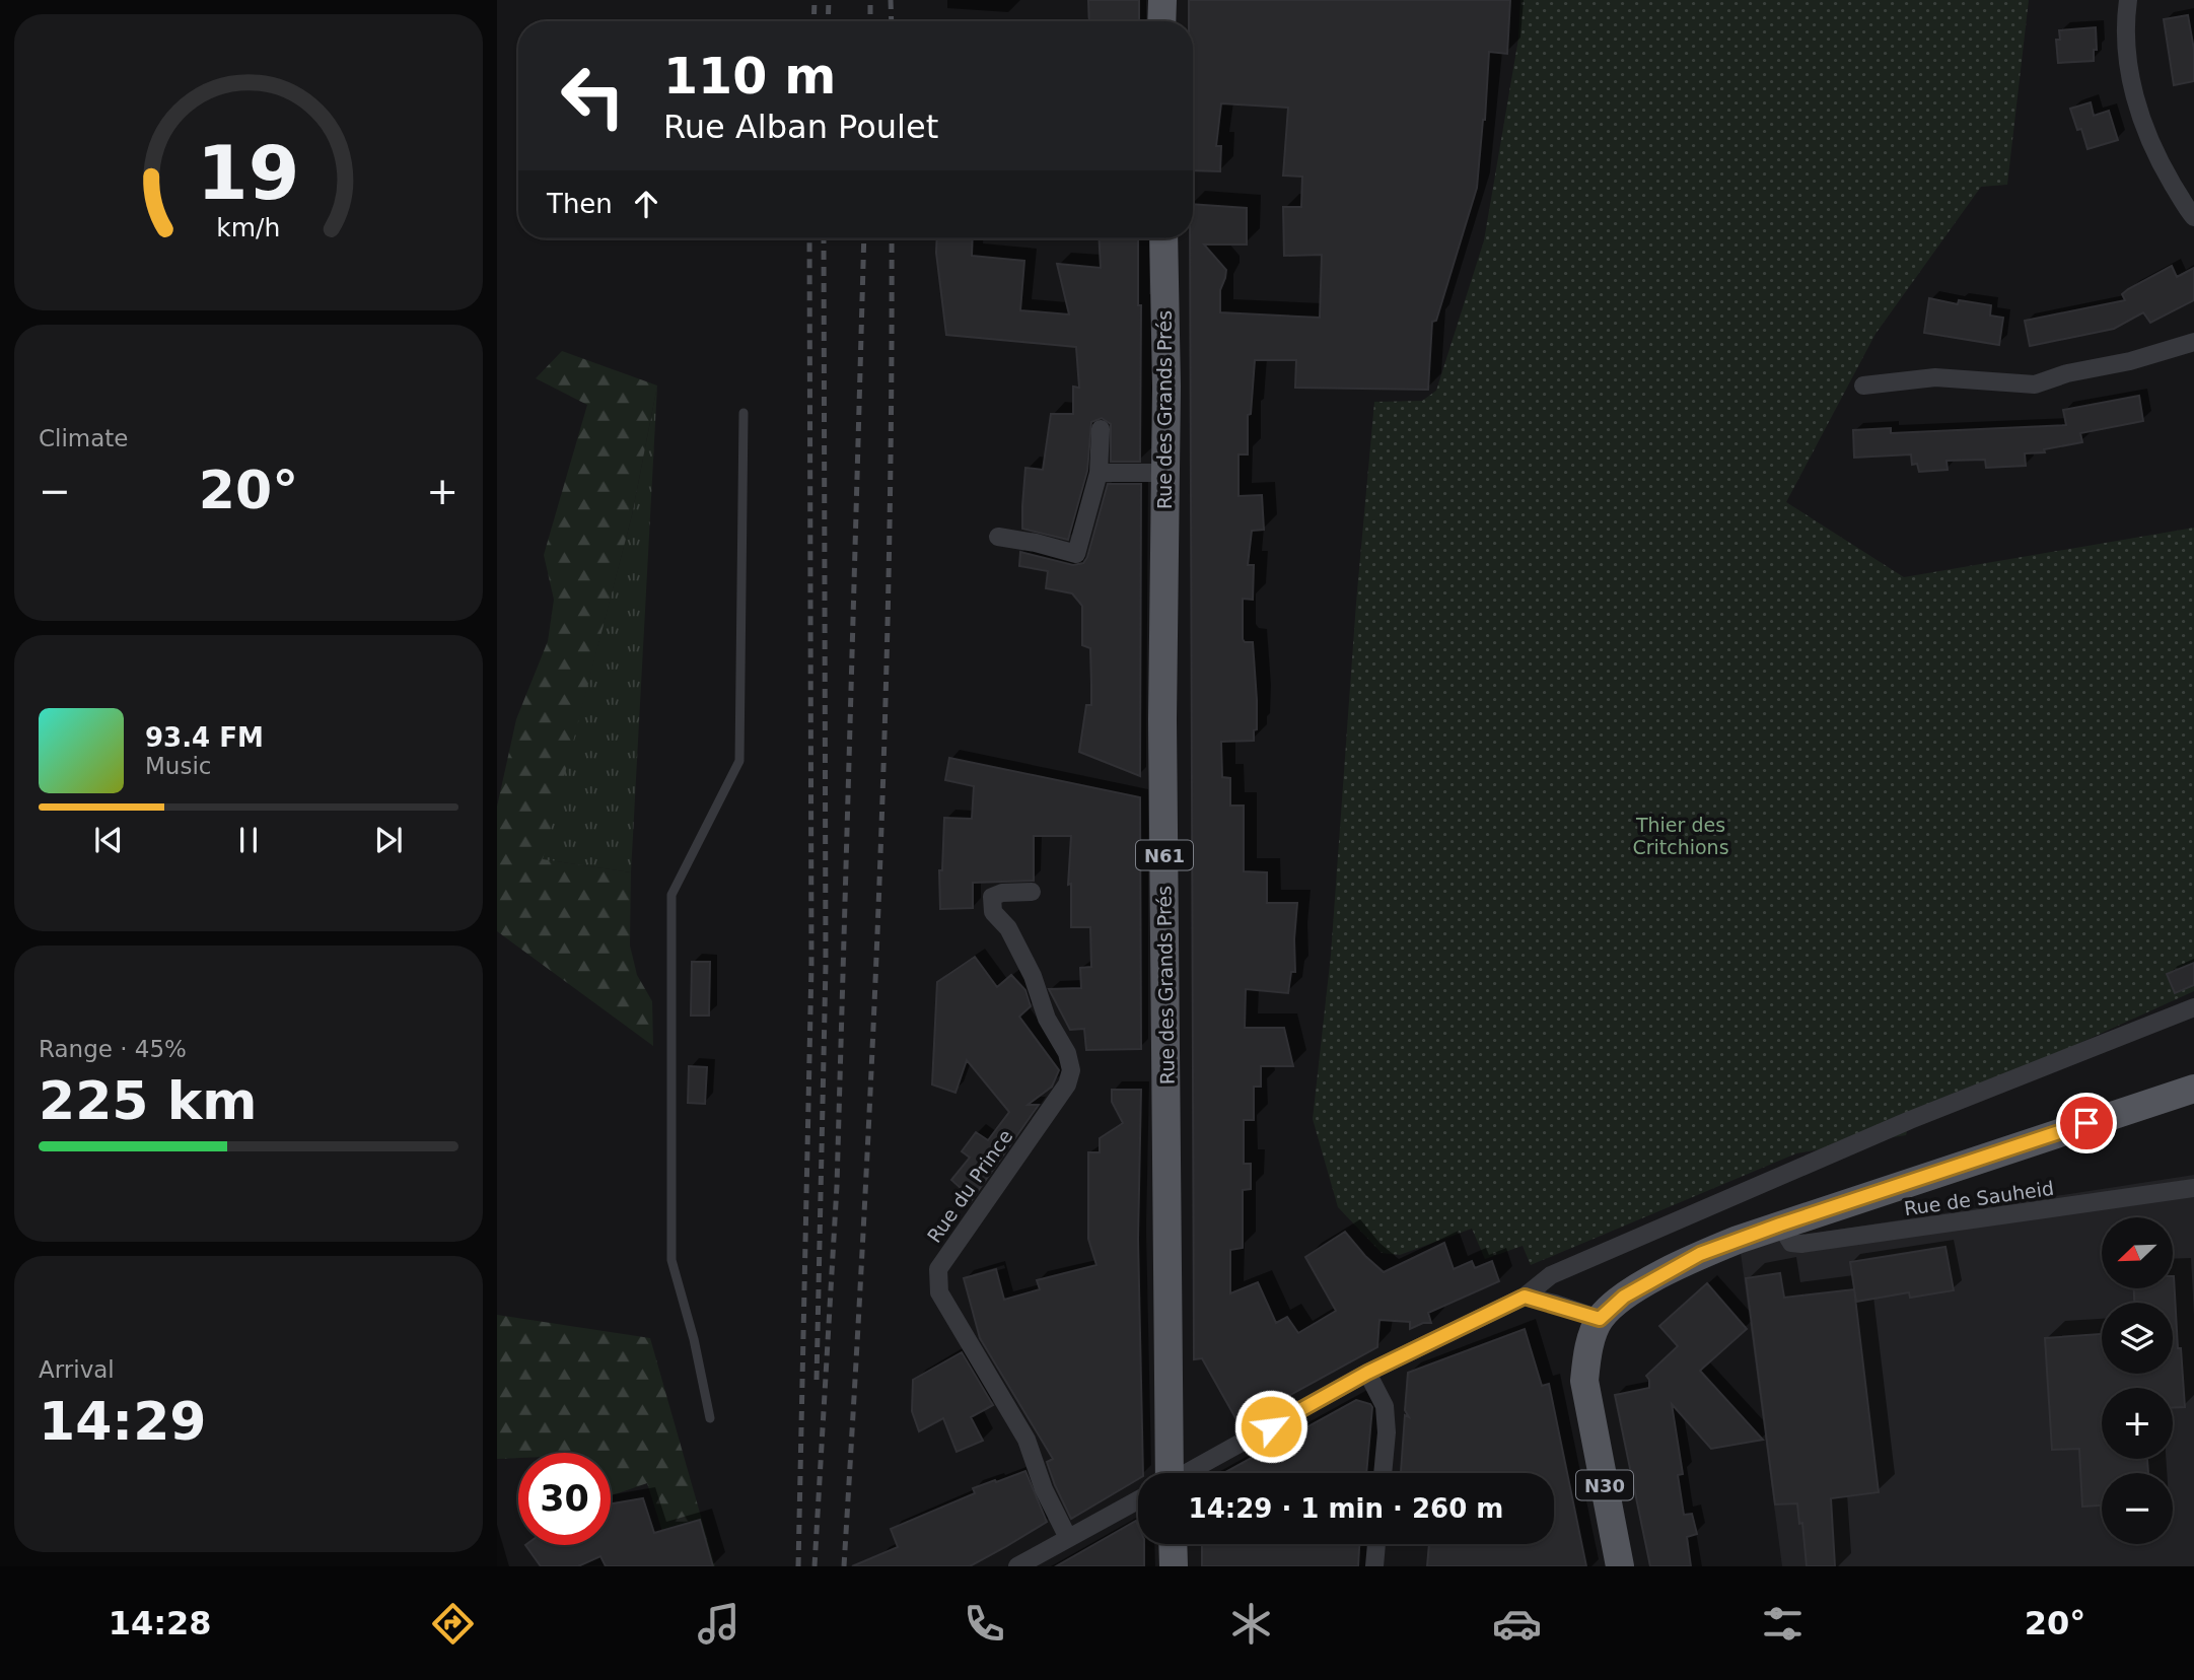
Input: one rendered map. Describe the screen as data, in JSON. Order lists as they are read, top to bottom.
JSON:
{
  "streets": {
    "main road": ["Rue des Grands Prés", "N61", "N30"],
    "street": ["Rue du Prince", "Rue de Sauheid"]
  },
  "crossings": [
    ["Rue de Sauheid", "N30"]
  ],
  "parks": ["Thier des Critchions"],
  "north": "bottom left",
  "page": {
    "turn": ["110 m", "Rue Alban Poulet"],
    "then": "Then",
    "tile": [
      "Climate",
      ["Range · 45%", "225 km"],
      ["Arrival", "14:29"]
    ],
    "heat": ["−", "20°", "+"],
    "song": ["93.4 FM", "Music"],
    "map_buttons": ["+", "−"],
    "limit": "30",
    "trip": "14:29 · 1 min · 260 m",
    "tabs": ["14:28", "20°"],
    "gauge": ["19", "km/h"]
  }
}
